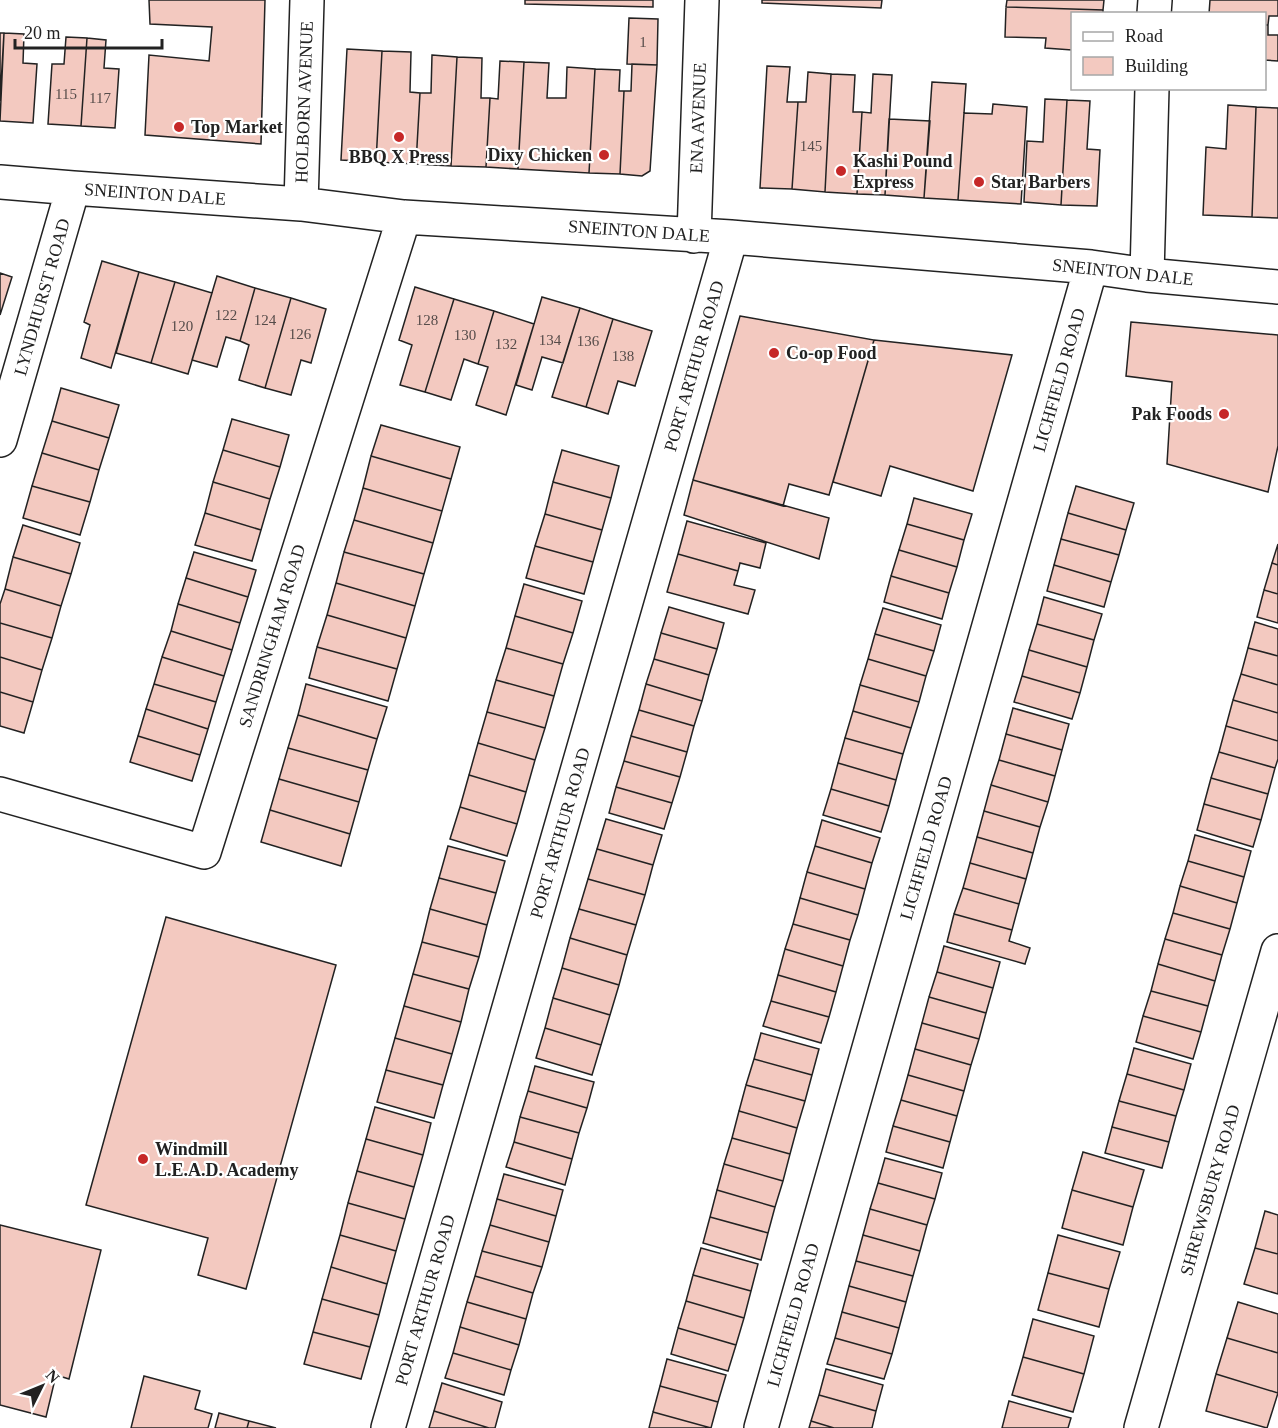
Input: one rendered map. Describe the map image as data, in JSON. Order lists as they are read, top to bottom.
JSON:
{
  "streets": {
    "street": [
      "HOLBORN AVENUE",
      "ENA AVENUE",
      "SNEINTON DALE",
      "LYNDHURST ROAD",
      "PORT ARTHUR ROAD",
      "LICHFIELD ROAD",
      "SANDRINGHAM ROAD",
      "SHREWSBURY ROAD"
    ]
  },
  "crossings": [
    ["HOLBORN AVENUE", "SNEINTON DALE"],
    ["ENA AVENUE", "SNEINTON DALE"],
    ["SNEINTON DALE", "LYNDHURST ROAD"],
    ["SNEINTON DALE", "PORT ARTHUR ROAD"],
    ["SNEINTON DALE", "LICHFIELD ROAD"],
    ["SNEINTON DALE", "SANDRINGHAM ROAD"]
  ],
  "places": [
    "Top Market",
    "BBQ X Press",
    "Dixy Chicken",
    "Kashi Pound Express",
    "Star Barbers",
    "Co-op Food",
    "Pak Foods",
    "Windmill L.E.A.D. Academy"
  ],
  "house_numbers": [
    "1",
    "115",
    "117",
    "145",
    "122",
    "124",
    "128",
    "120",
    "126",
    "130",
    "134",
    "136",
    "132",
    "138"
  ],
  "legend": ["Road", "Building"],
  "scale_bar": "20 m",
  "north": "top right"
}
